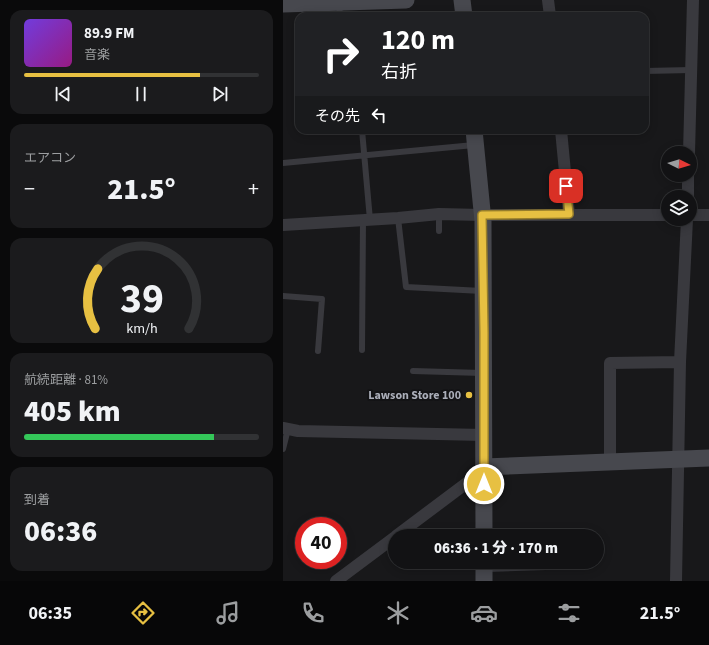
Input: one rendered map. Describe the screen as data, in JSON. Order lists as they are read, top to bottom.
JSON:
{
  "places": ["Lawson Store 100"],
  "north": "right",
  "page": {
    "turn": ["120 m", "右折"],
    "song": ["89.9 FM", "音楽"],
    "then": "その先",
    "tile": [
      "エアコン",
      ["航続距離 · 81%", "405 km"],
      ["到着", "06:36"]
    ],
    "heat": ["−", "21.5°", "+"],
    "limit": "40",
    "trip": "06:36 · 1 分 · 170 m",
    "tabs": ["06:35", "21.5°"],
    "gauge": ["39", "km/h"]
  }
}
